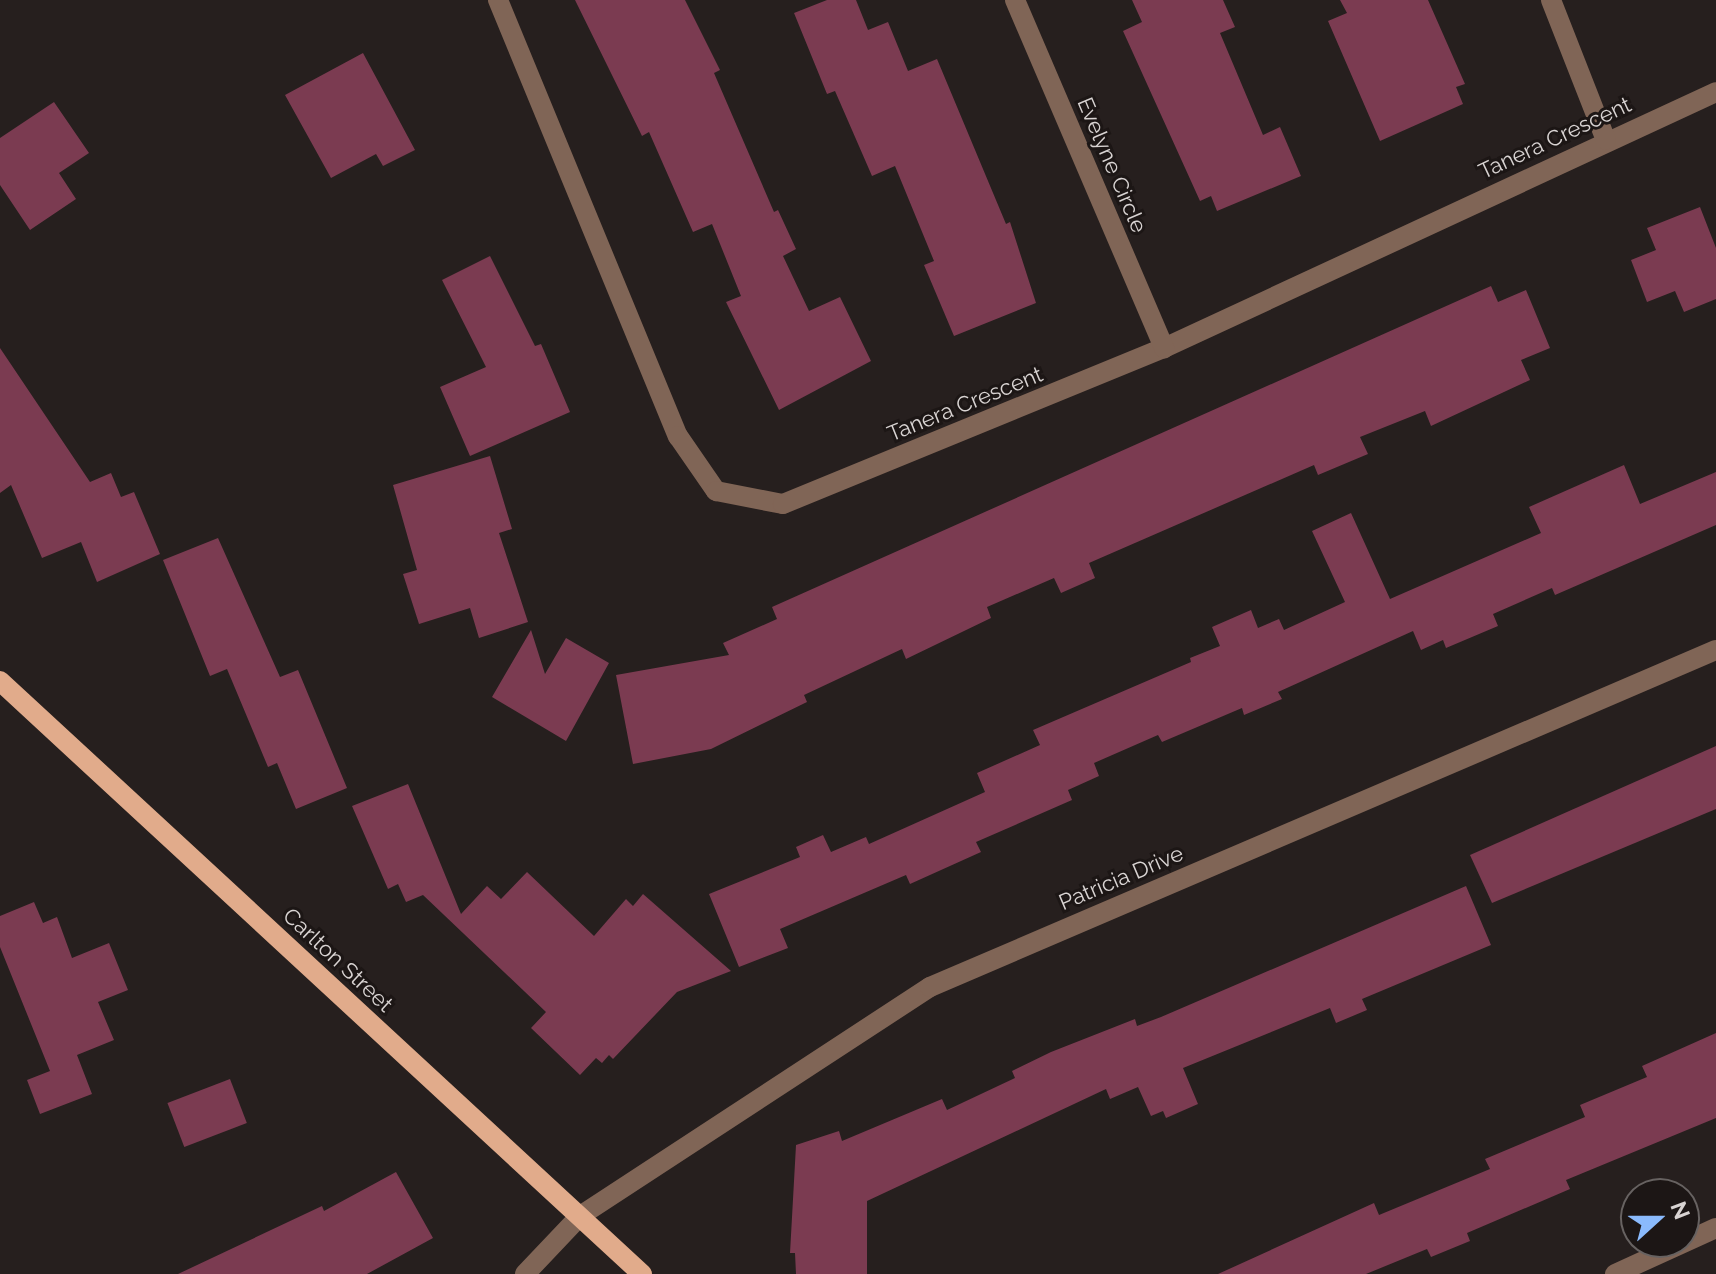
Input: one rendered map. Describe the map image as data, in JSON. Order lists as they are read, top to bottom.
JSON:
{
  "streets": {
    "main road": ["Carlton Street"],
    "street": ["Tanera Crescent", "Evelyne Circle", "Patricia Drive"]
  },
  "crossings": [
    ["Tanera Crescent", "Evelyne Circle"],
    ["Patricia Drive", "Carlton Street"]
  ],
  "north": "right"
}
